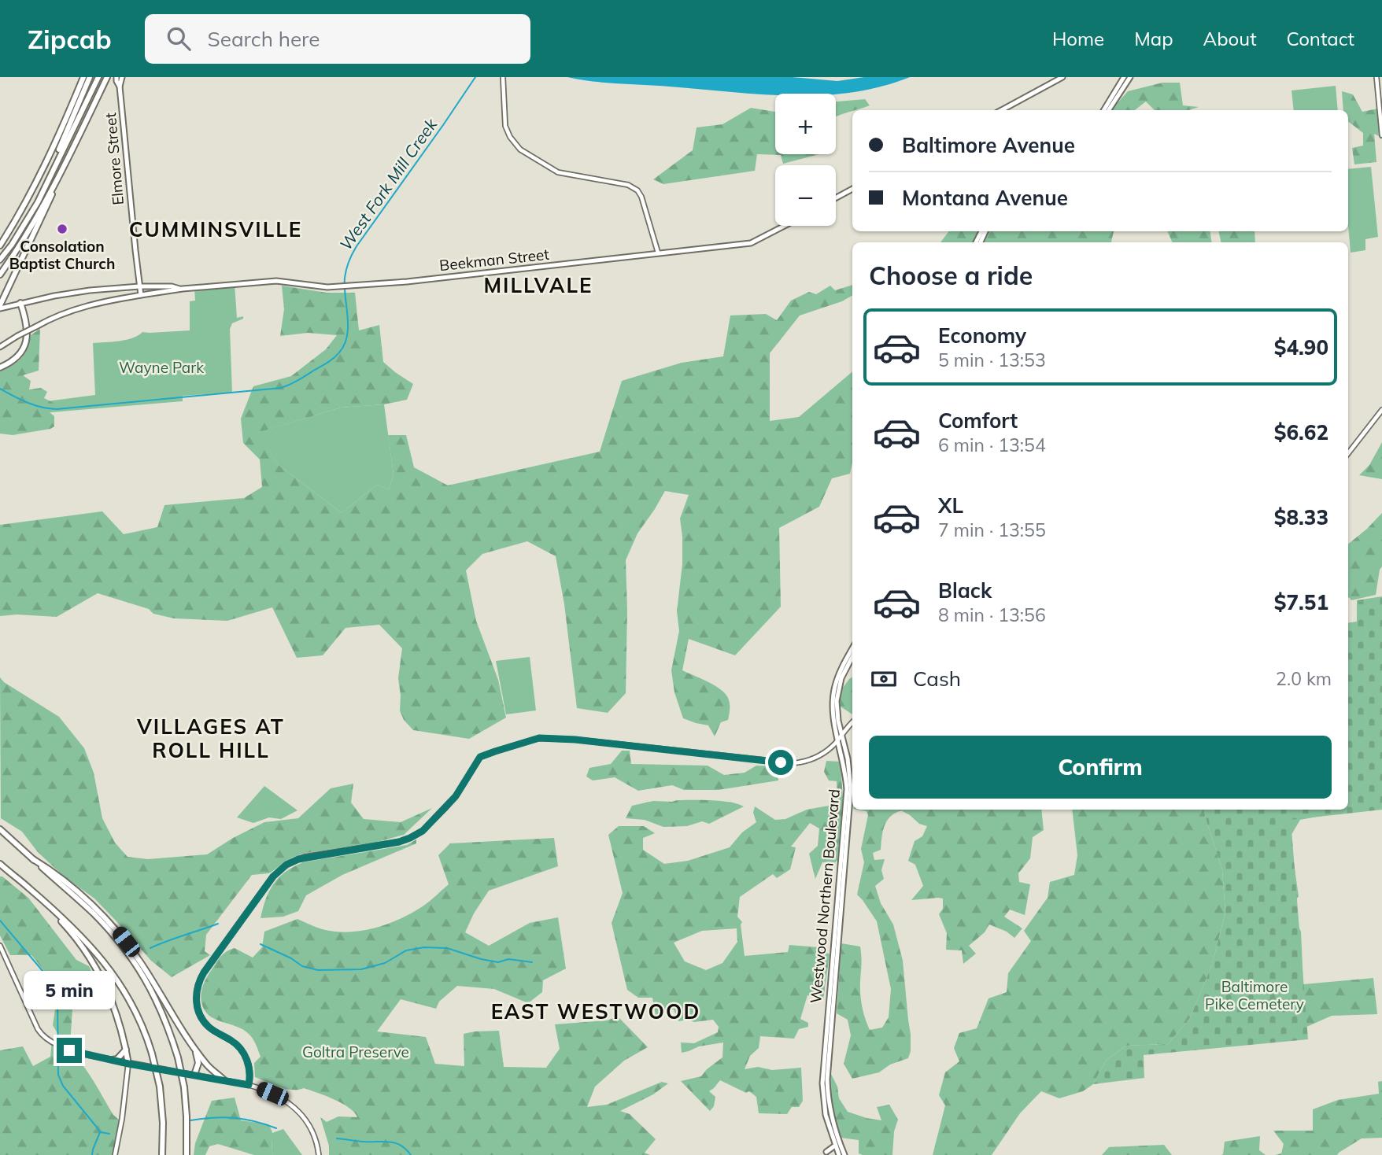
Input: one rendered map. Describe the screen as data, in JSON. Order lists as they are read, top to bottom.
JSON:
{
  "streets": {
    "main road": ["Elmore Street", "Beekman Street", "Westwood Northern Boulevard"]
  },
  "crossings": [
    ["Elmore Street", "Beekman Street"]
  ],
  "districts": [
    "CUMMINSVILLE",
    "MILLVALE",
    "VILLAGES AT ROLL HILL",
    "EAST WESTWOOD"
  ],
  "water": ["West Fork Mill Creek"],
  "parks": ["Wayne Park", "Baltimore Pike Cemetery", "Goltra Preserve"],
  "places": ["Consolation Baptist Church"],
  "page": {
    "header": "Zipcab",
    "search": "Search here",
    "nav": [
      "Home",
      "Map",
      "About",
      "Contact"
    ],
    "map_buttons": ["+", "−"],
    "banner": ["Baltimore Avenue", "Montana Avenue"],
    "heading": "Choose a ride",
    "list": [
      {
        "name": "Economy",
        "note": "5 min · 13:53",
        "value": "$4.90"
      },
      {
        "name": "Comfort",
        "note": "6 min · 13:54",
        "value": "$6.62"
      },
      {
        "name": "XL",
        "note": "7 min · 13:55",
        "value": "$8.33"
      },
      {
        "name": "Black",
        "note": "8 min · 13:56",
        "value": "$7.51"
      }
    ],
    "pay": ["Cash", "2.0 km"],
    "buttons": "Confirm",
    "bubble": "5 min"
  }
}
